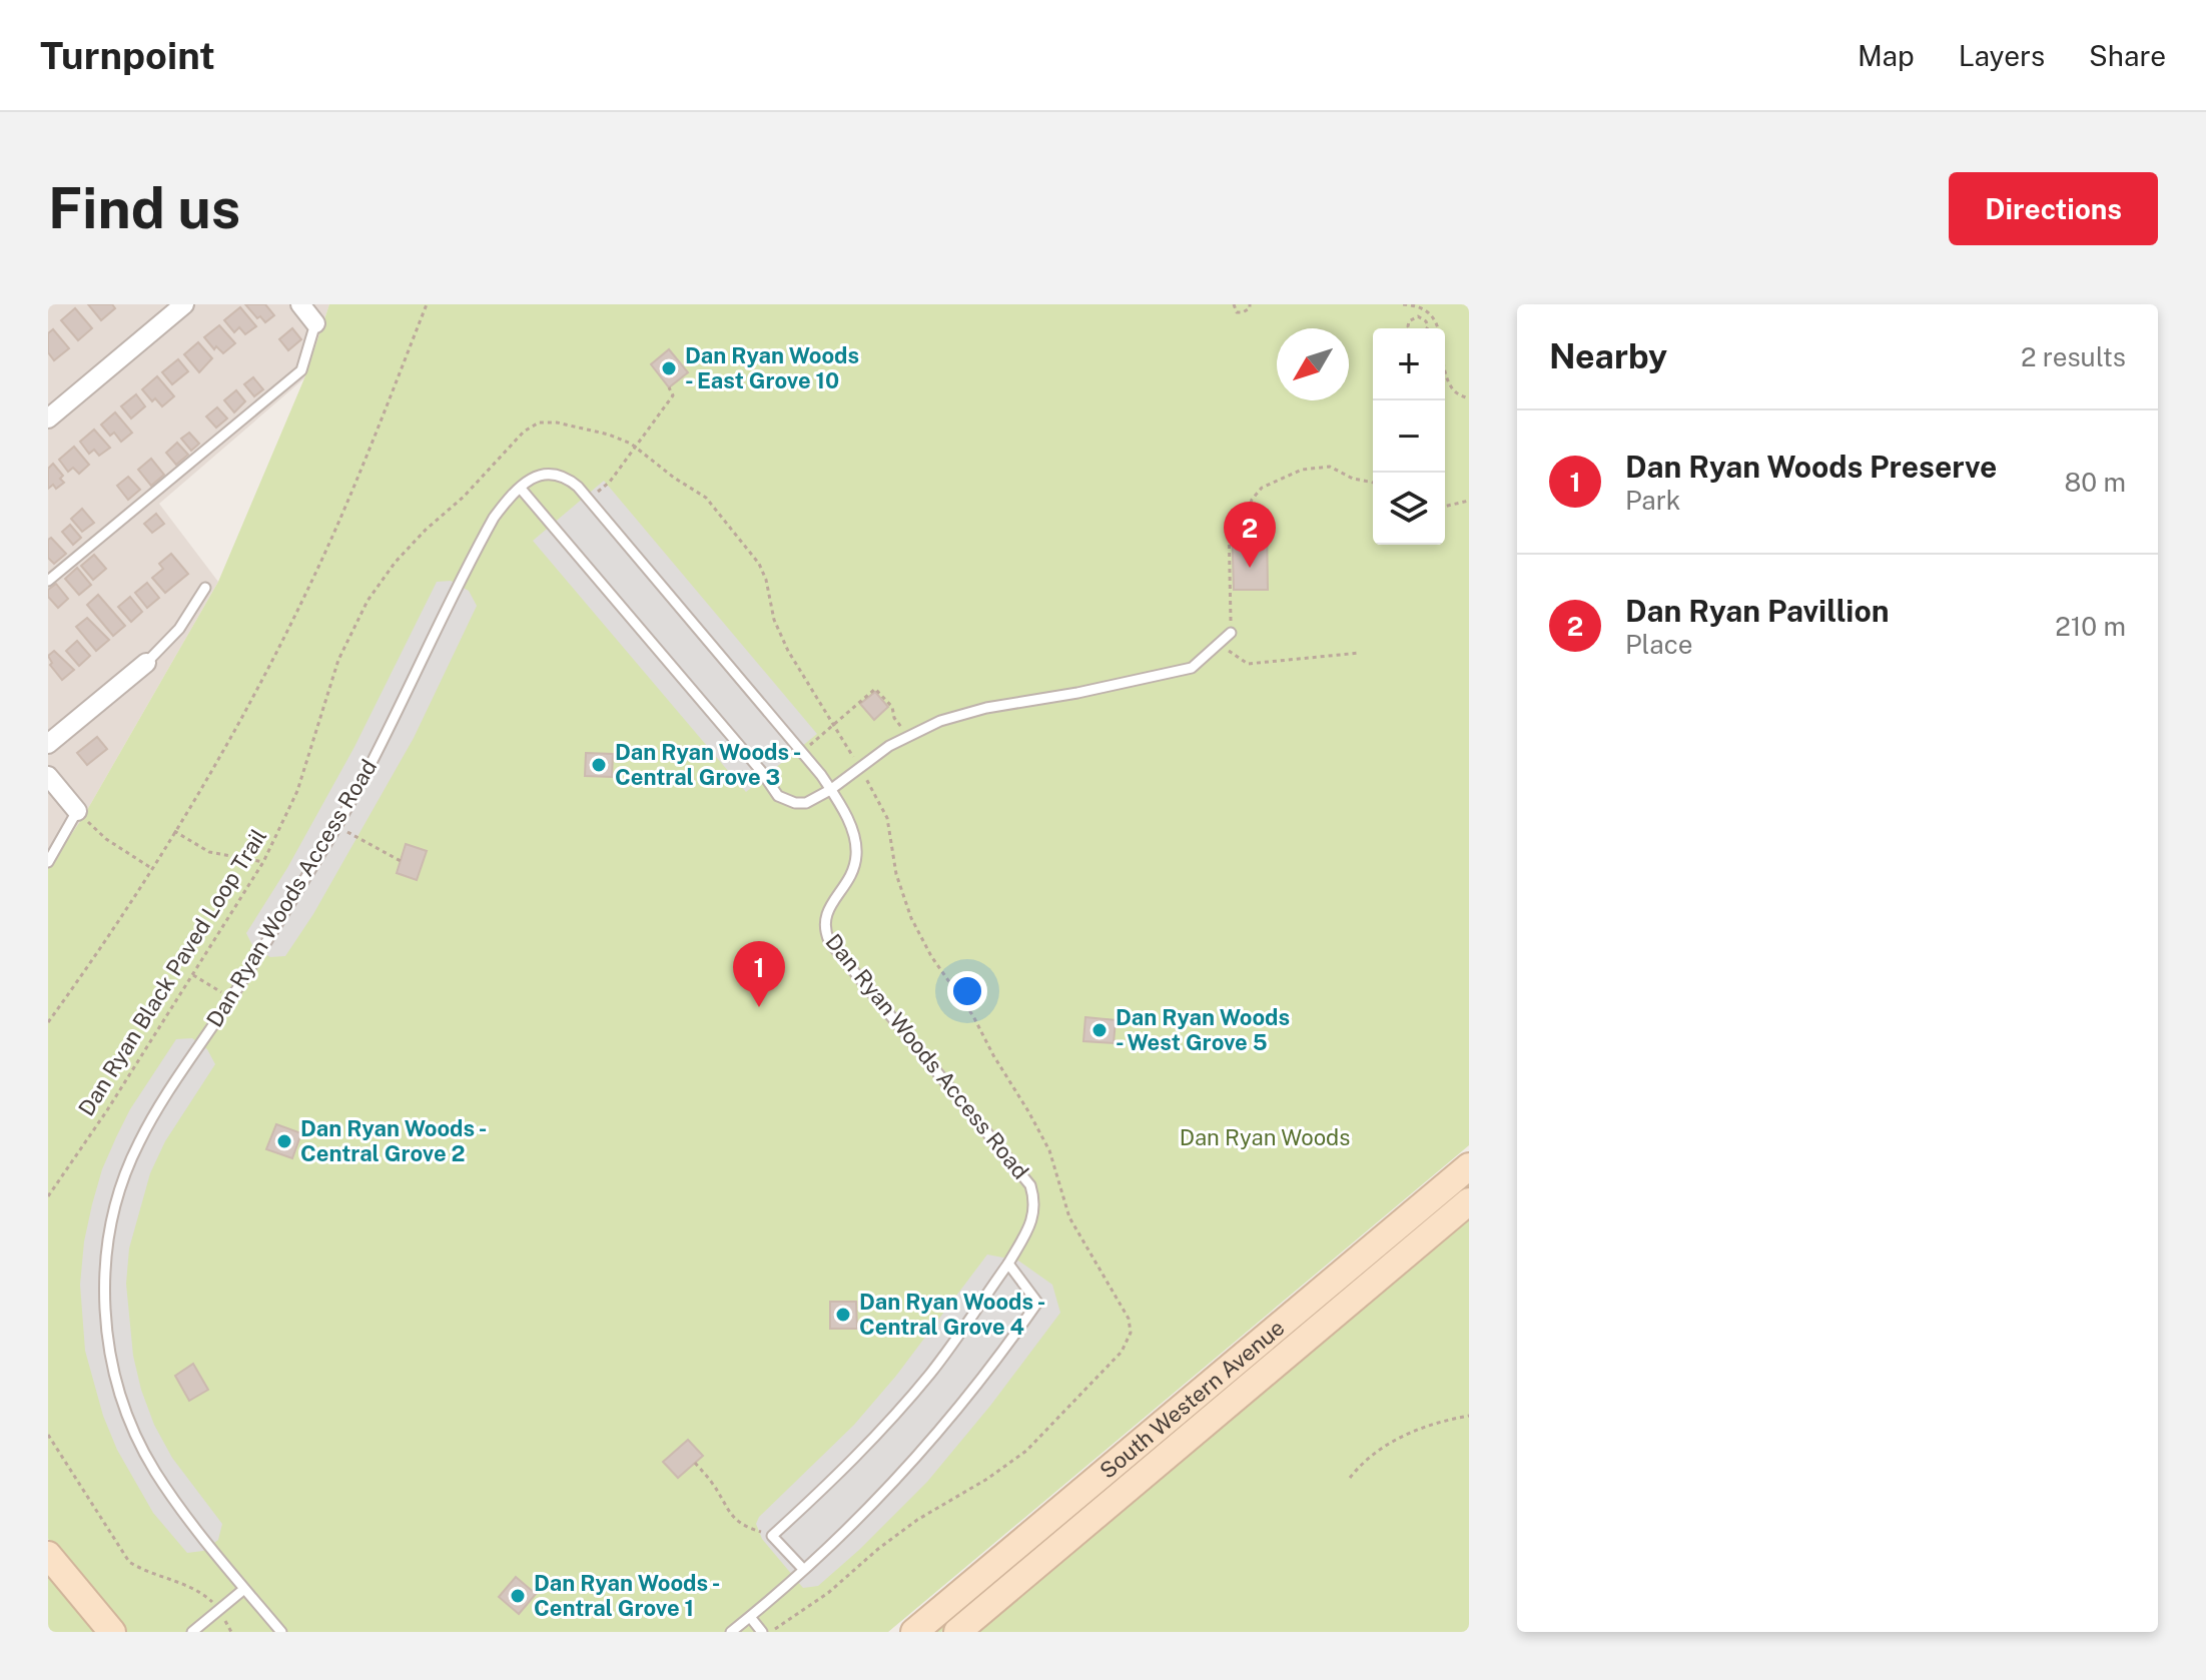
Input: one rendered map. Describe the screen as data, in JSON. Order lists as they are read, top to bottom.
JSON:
{
  "streets": {
    "main road": ["South Western Avenue"],
    "lane": ["Dan Ryan Woods Access Road"],
    "path": ["Dan Ryan Black Paved Loop Trail"]
  },
  "parks": ["Dan Ryan Woods"],
  "places": [
    "Dan Ryan Woods - East Grove 10",
    "Dan Ryan Woods - Central Grove 3",
    "Dan Ryan Woods - West Grove 5",
    "Dan Ryan Woods - Central Grove 2",
    "Dan Ryan Woods - Central Grove 4",
    "Dan Ryan Woods - Central Grove 1"
  ],
  "north": "bottom left",
  "page": {
    "header": "Turnpoint",
    "nav": ["Map", "Layers", "Share"],
    "buttons": "Directions",
    "title": "Find us",
    "heading": ["Nearby", "2 results"],
    "map_buttons": ["+", "−"],
    "list": [
      {
        "mark": "1",
        "name": "Dan Ryan Woods Preserve",
        "note": "Park",
        "value": "80 m"
      },
      {
        "mark": "2",
        "name": "Dan Ryan Pavillion",
        "note": "Place",
        "value": "210 m"
      }
    ],
    "pins": ["2", "1"]
  }
}
